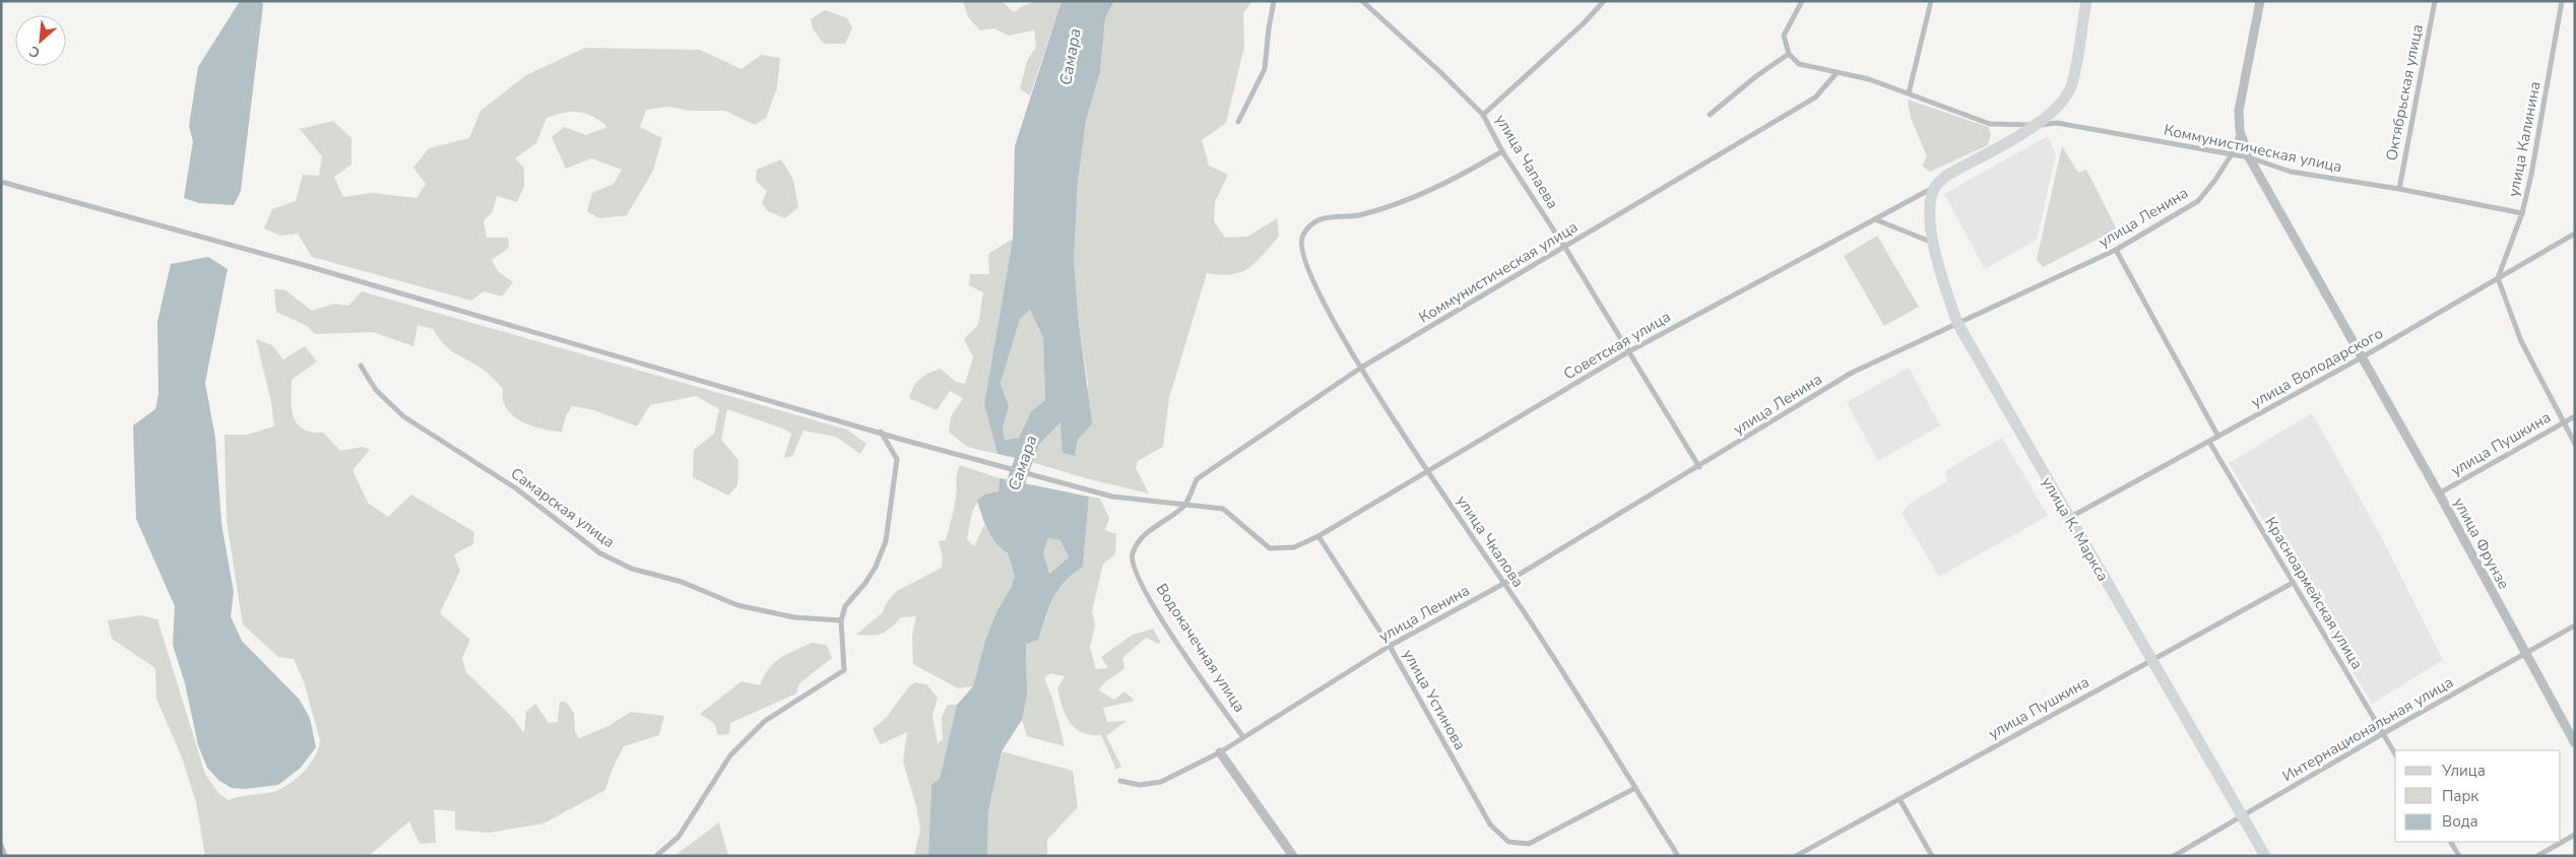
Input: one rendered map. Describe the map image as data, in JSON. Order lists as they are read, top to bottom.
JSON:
{
  "streets": {
    "main road": ["улица К. Маркса"],
    "street": [
      "Октябрьская улица",
      "улица Калинина",
      "Коммунистическая улица",
      "улица Чапаева",
      "улица Ленина",
      "Советская улица",
      "улица Володарского",
      "улица Пушкина",
      "Самарская улица",
      "улица Чкалова",
      "улица Фрунзе",
      "Красноармейская улица",
      "Водокачечная улица",
      "улица Устинова",
      "Интернациональная улица"
    ]
  },
  "crossings": [
    ["Октябрьская улица", "Коммунистическая улица"],
    ["улица Калинина", "Коммунистическая улица"],
    ["улица Калинина", "улица Володарского"],
    ["Коммунистическая улица", "улица Чапаева"],
    ["Коммунистическая улица", "улица Ленина"],
    ["Коммунистическая улица", "улица Чкалова"],
    ["Коммунистическая улица", "улица Фрунзе"],
    ["Коммунистическая улица", "Водокачечная улица"],
    ["улица Чапаева", "улица Ленина"],
    ["улица Чапаева", "Советская улица"],
    ["улица Чапаева", "улица Чкалова"],
    ["улица Ленина", "улица К. Маркса"],
    ["улица Ленина", "улица Чкалова"],
    ["улица Ленина", "улица Фрунзе"],
    ["улица Ленина", "Водокачечная улица"],
    ["улица Ленина", "улица Устинова"],
    ["Советская улица", "улица К. Маркса"],
    ["Советская улица", "улица Чкалова"],
    ["Советская улица", "улица Устинова"],
    ["улица Володарского", "улица К. Маркса"],
    ["улица Володарского", "улица Фрунзе"],
    ["улица Володарского", "Красноармейская улица"],
    ["улица Пушкина", "улица К. Маркса"],
    ["улица Пушкина", "улица Фрунзе"],
    ["улица Пушкина", "Красноармейская улица"],
    ["улица К. Маркса", "Интернациональная улица"],
    ["улица Чкалова", "улица Устинова"],
    ["улица Фрунзе", "Интернациональная улица"],
    ["Красноармейская улица", "Интернациональная улица"]
  ],
  "water": ["Самара"],
  "legend": ["Улица", "Парк", "Вода"],
  "north": "bottom left"
}
